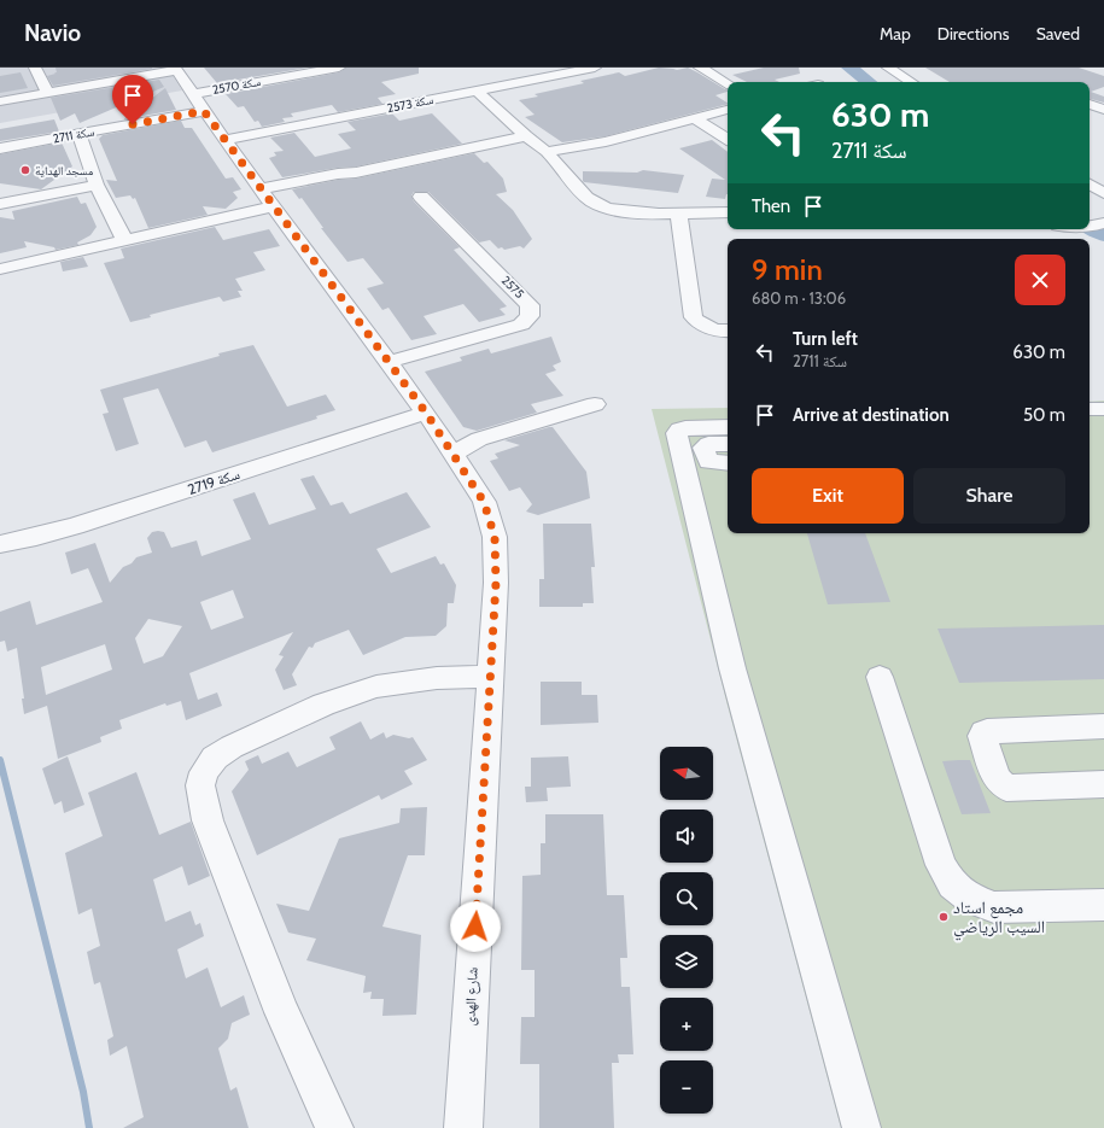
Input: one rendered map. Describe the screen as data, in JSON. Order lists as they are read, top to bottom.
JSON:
{
  "streets": {
    "street": [
      "سكة 2570",
      "سكة 2573",
      "سكة 2711",
      "2575",
      "سكة 2719",
      "شارع الهدى"
    ]
  },
  "crossings": [
    ["سكة 2570", "شارع الهدى"],
    ["سكة 2573", "شارع الهدى"],
    ["سكة 2711", "شارع الهدى"],
    ["2575", "شارع الهدى"],
    ["سكة 2719", "شارع الهدى"]
  ],
  "places": ["مسجد الهداية", "مجمع استاد السيب الرياضي"],
  "north": "left",
  "page": {
    "header": "Navio",
    "nav": ["Map", "Directions", "Saved"],
    "turn": ["630 m", "سكة 2711"],
    "then": "Then",
    "heading": ["9 min", "680 m · 13:06"],
    "list": [
      {
        "name": "Turn left",
        "note": "سكة 2711",
        "value": "630 m"
      },
      {
        "name": "Arrive at destination",
        "value": "50 m"
      }
    ],
    "buttons": ["Exit", "Share"],
    "map_buttons": ["+", "−"]
  }
}
